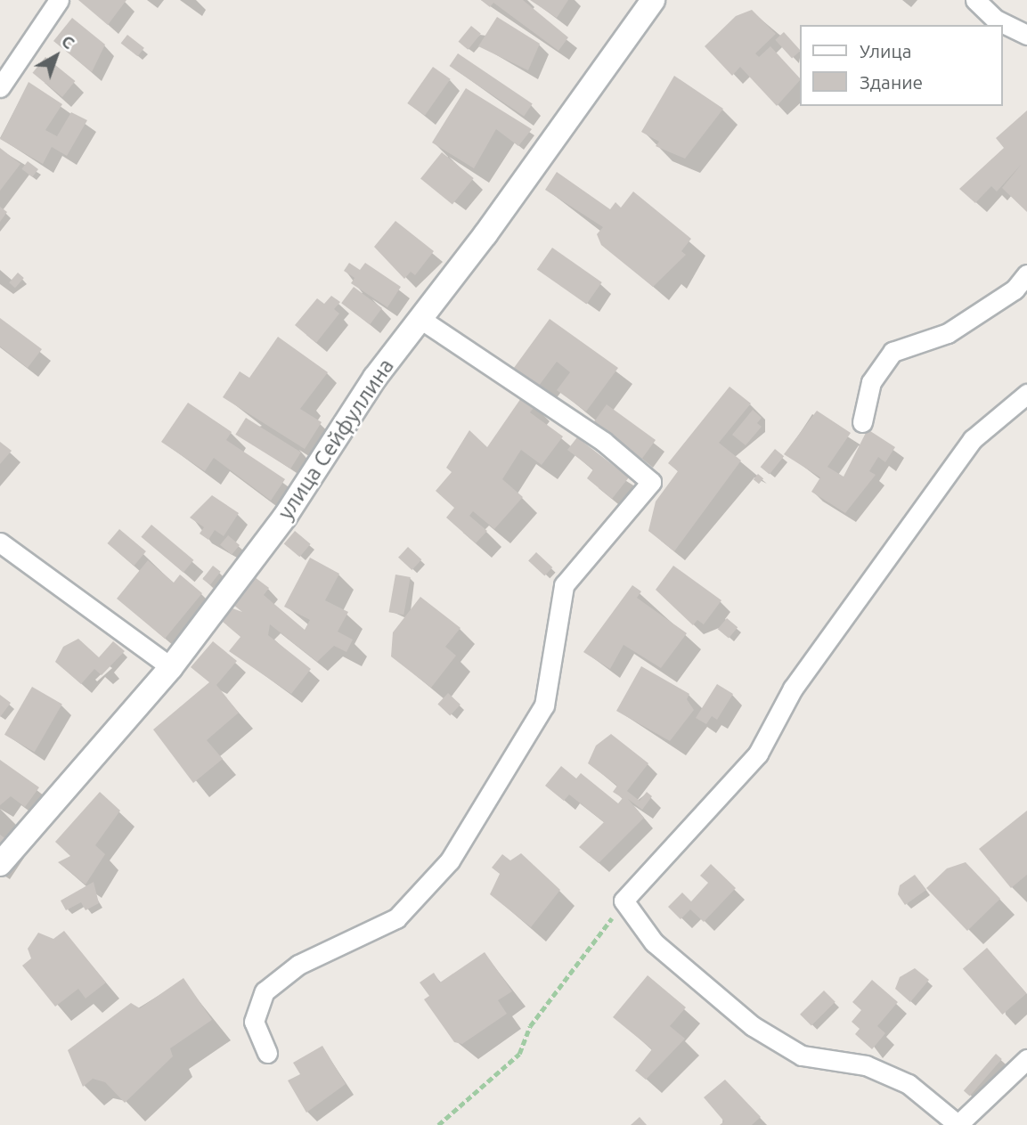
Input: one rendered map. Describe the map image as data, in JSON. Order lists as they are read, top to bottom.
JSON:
{
  "streets": {
    "street": ["улица Сейфуллина"]
  },
  "legend": ["Улица", "Здание"],
  "north": "top right"
}
